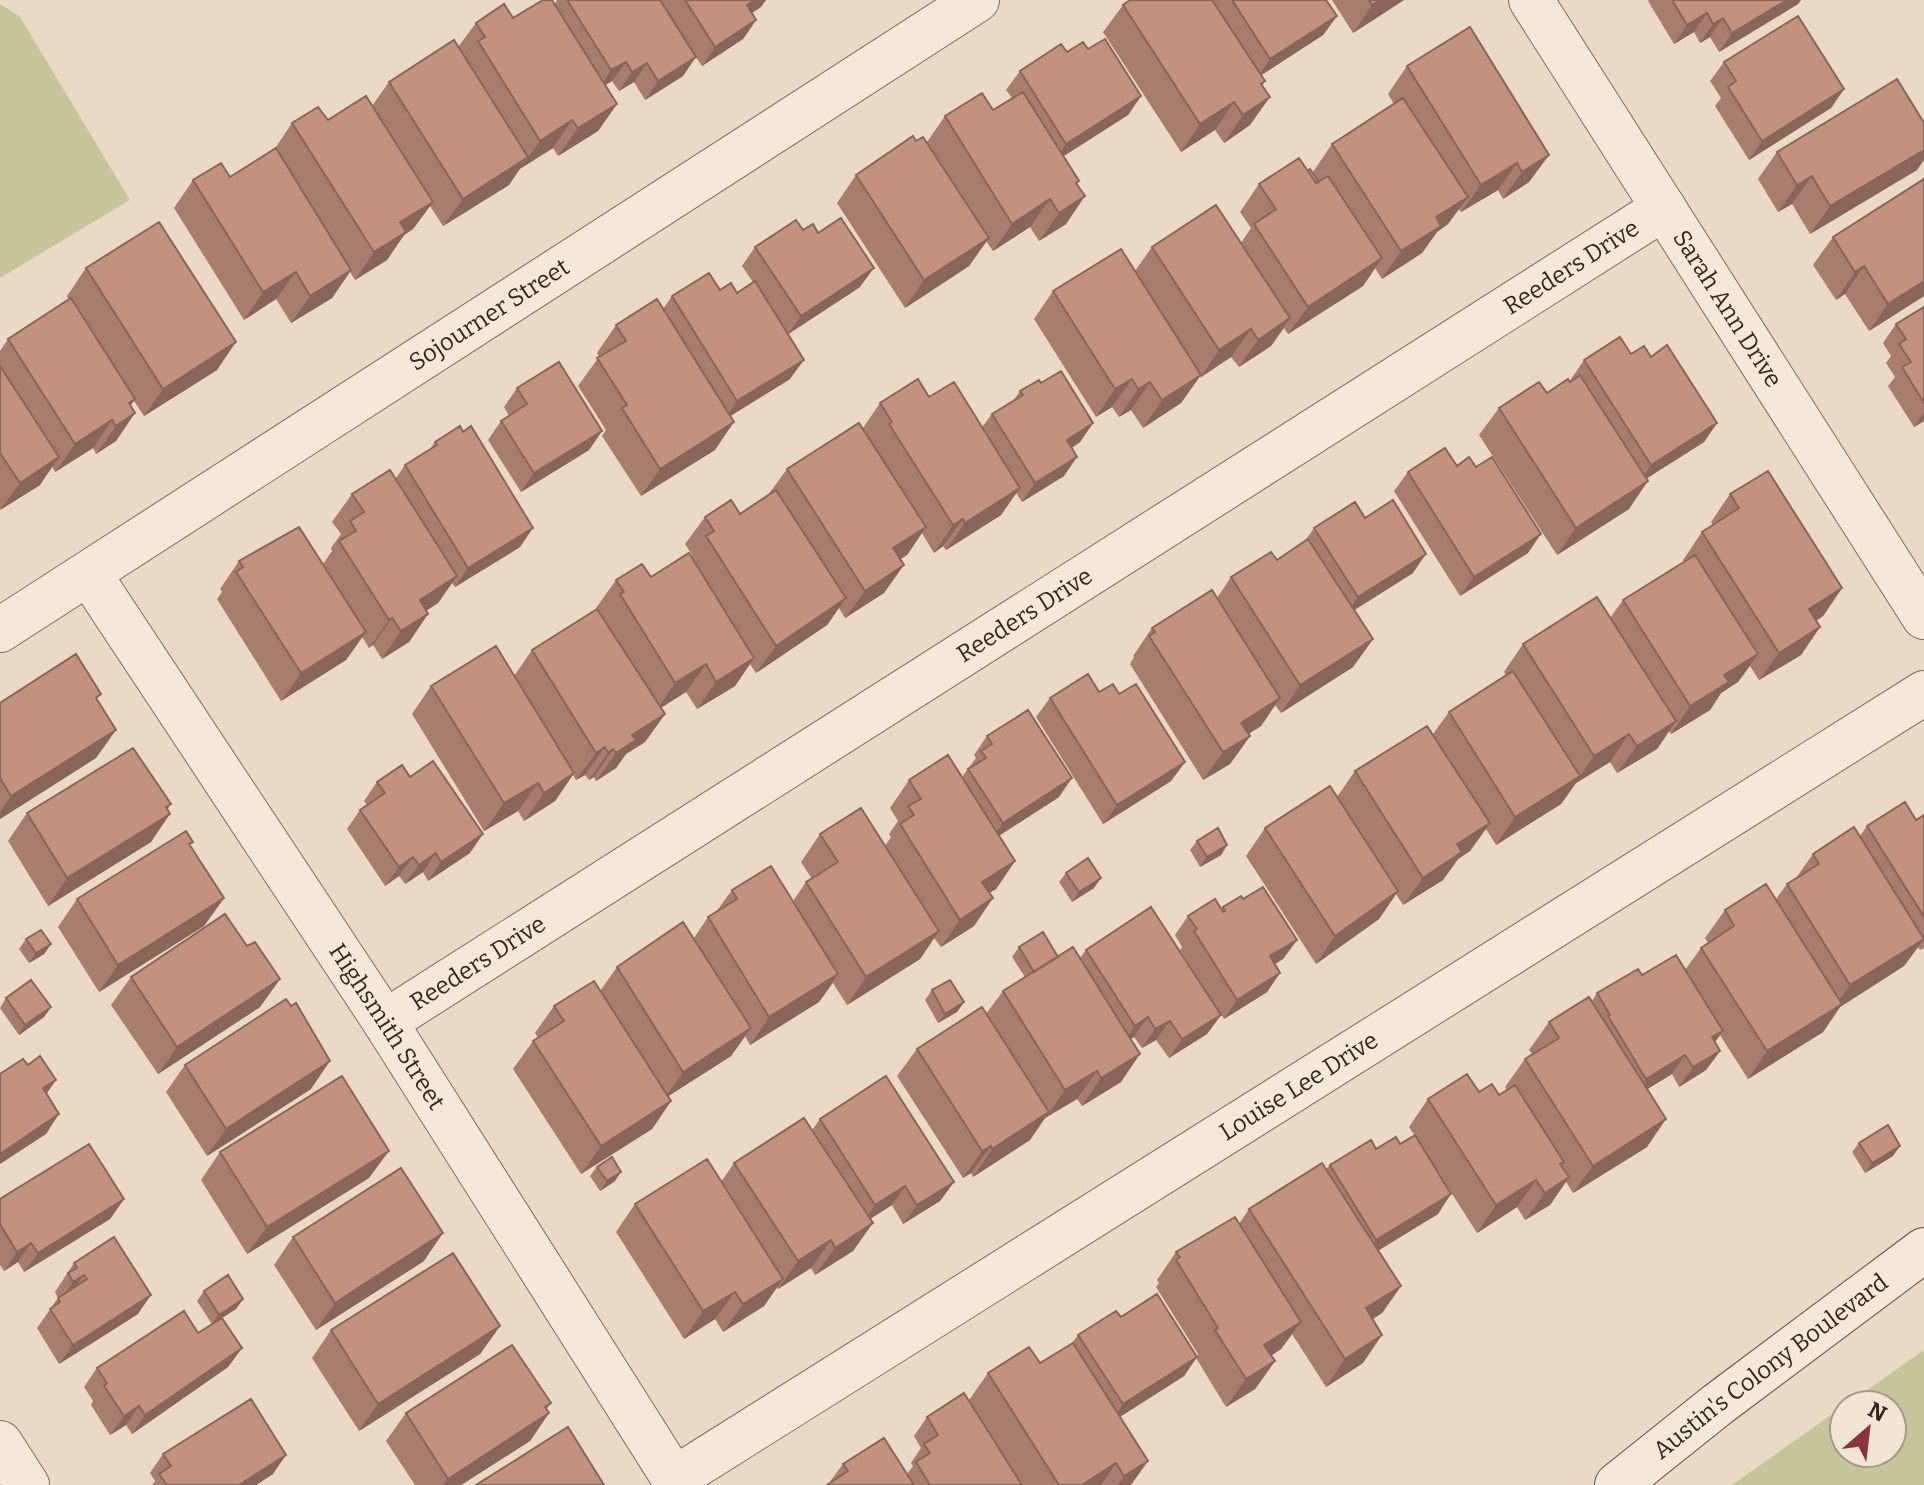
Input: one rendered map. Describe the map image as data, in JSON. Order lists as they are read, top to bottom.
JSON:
{
  "streets": {
    "street": [
      "Reeders Drive",
      "Sarah Ann Drive",
      "Sojourner Street",
      "Highsmith Street",
      "Louise Lee Drive",
      "Austin's Colony Boulevard"
    ]
  },
  "crossings": [
    ["Reeders Drive", "Sarah Ann Drive"],
    ["Reeders Drive", "Highsmith Street"],
    ["Sojourner Street", "Highsmith Street"],
    ["Highsmith Street", "Louise Lee Drive"]
  ],
  "north": "top right"
}
